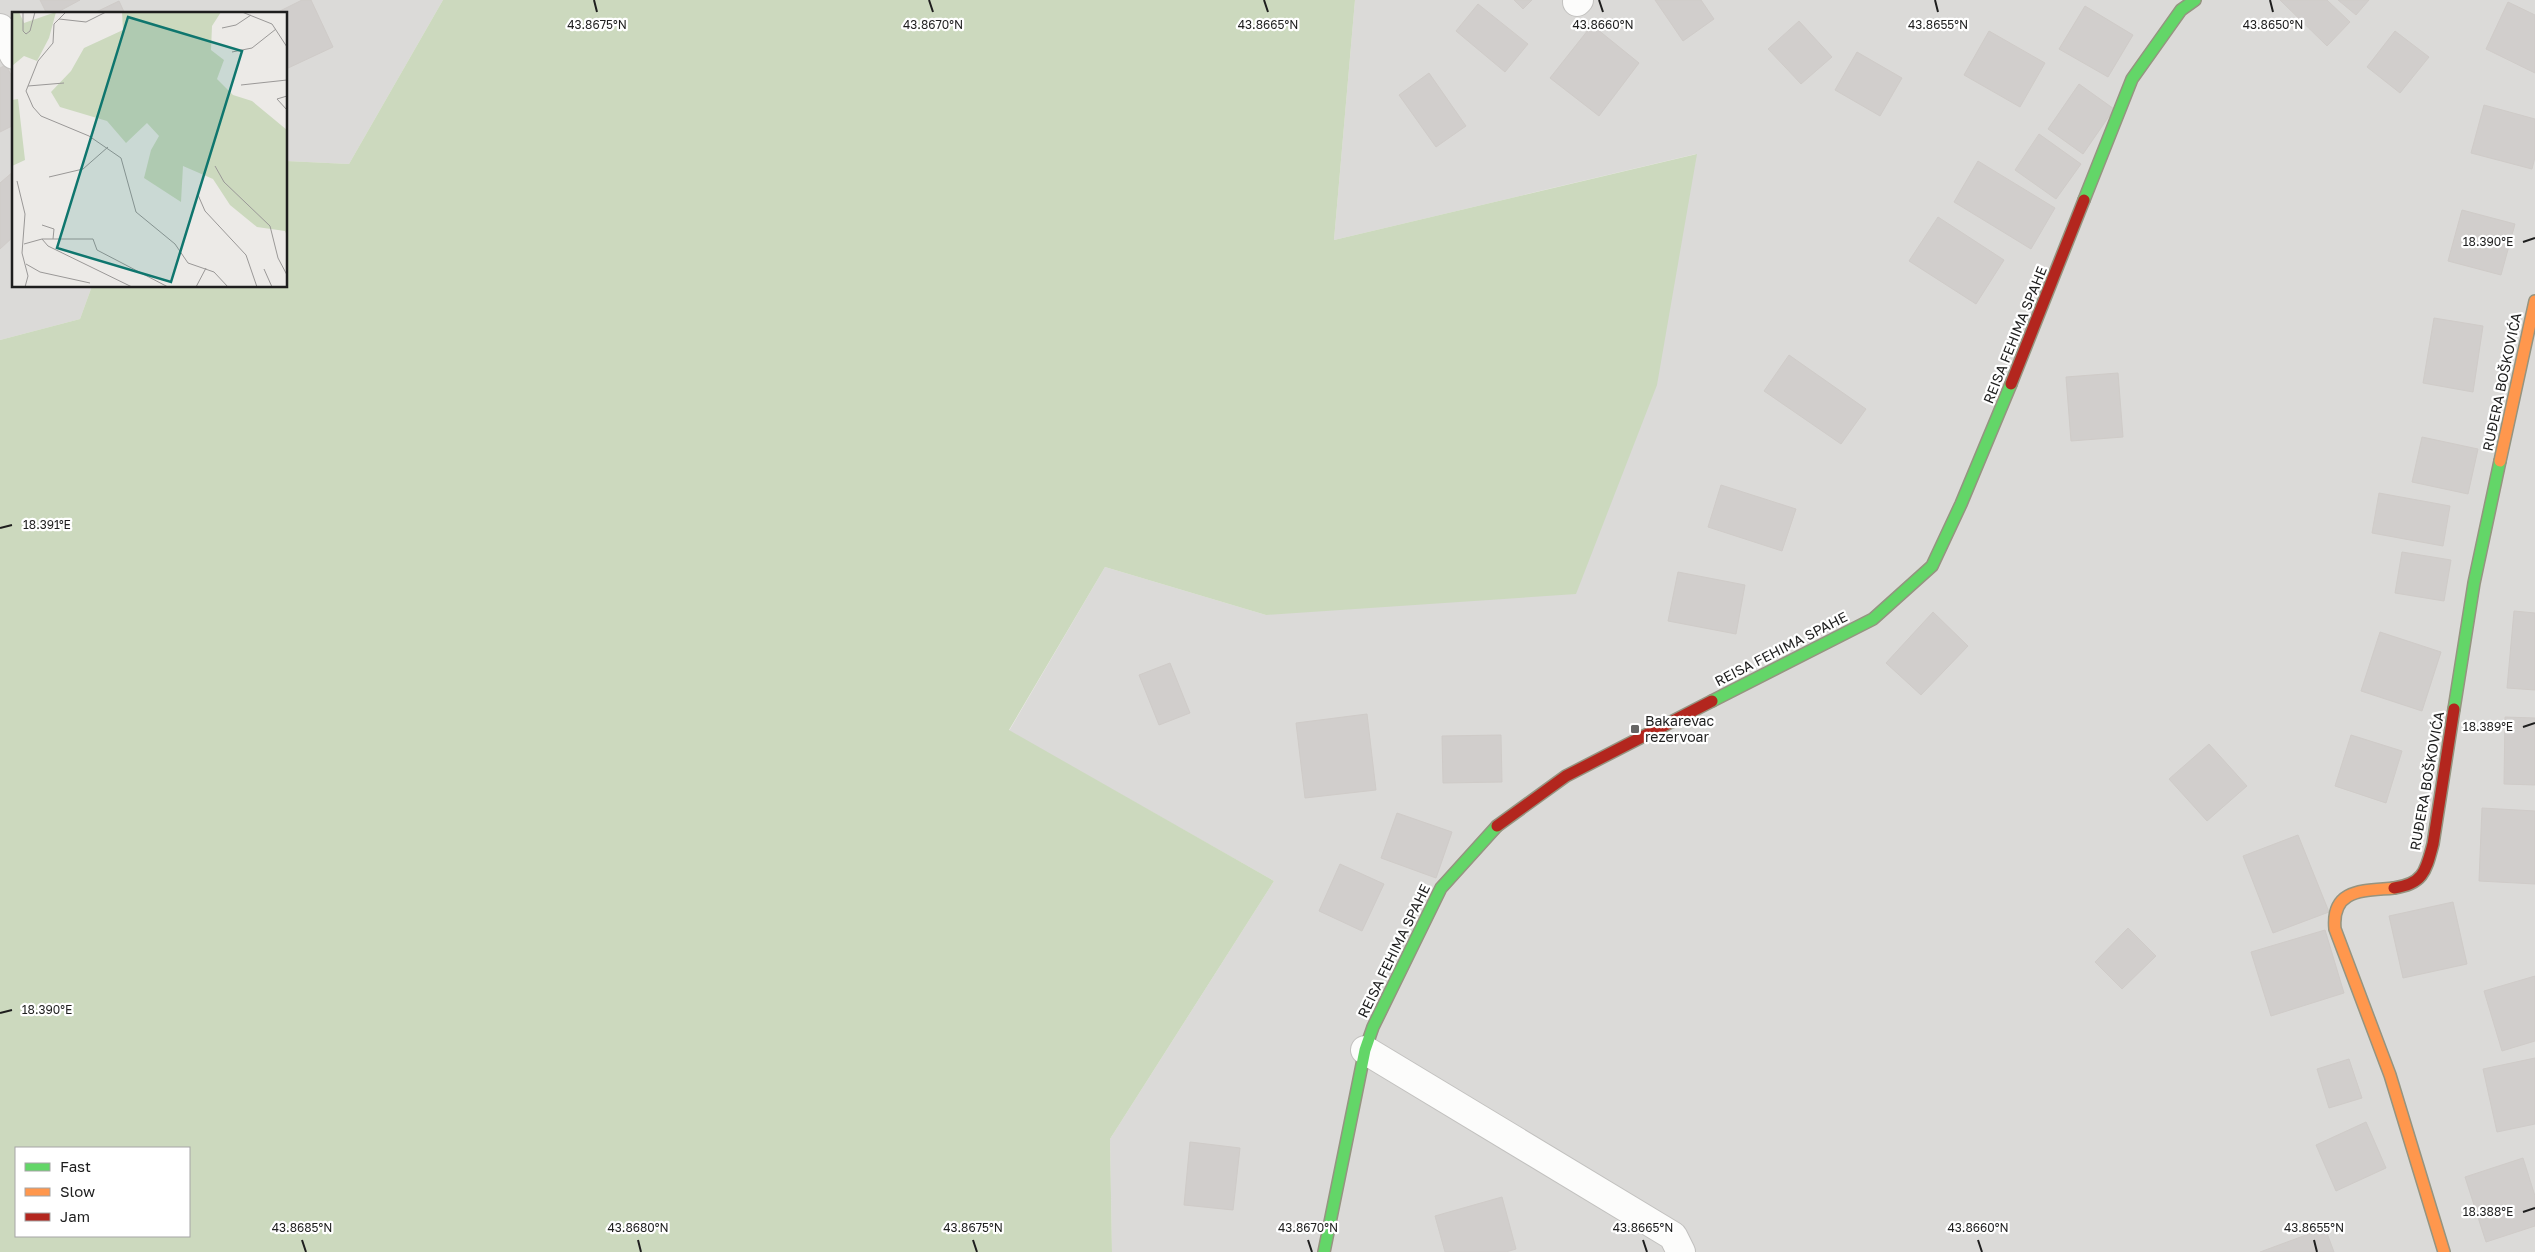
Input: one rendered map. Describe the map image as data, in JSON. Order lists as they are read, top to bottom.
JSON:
{
  "streets": {
    "street": ["REISA FEHIMA SPAHE", "RUĐERA BOŠKOVIĆA"]
  },
  "places": {
    "transit": ["Bakarevac rezervoar"]
  },
  "legend": ["Fast", "Slow", "Jam"],
  "coordinates": [
    "43.8675°N",
    "43.8670°N",
    "43.8665°N",
    "43.8660°N",
    "43.8655°N",
    "43.8650°N",
    "18.390°E",
    "18.391°E",
    "18.389°E",
    "18.388°E",
    "43.8685°N",
    "43.8680°N"
  ]
}
